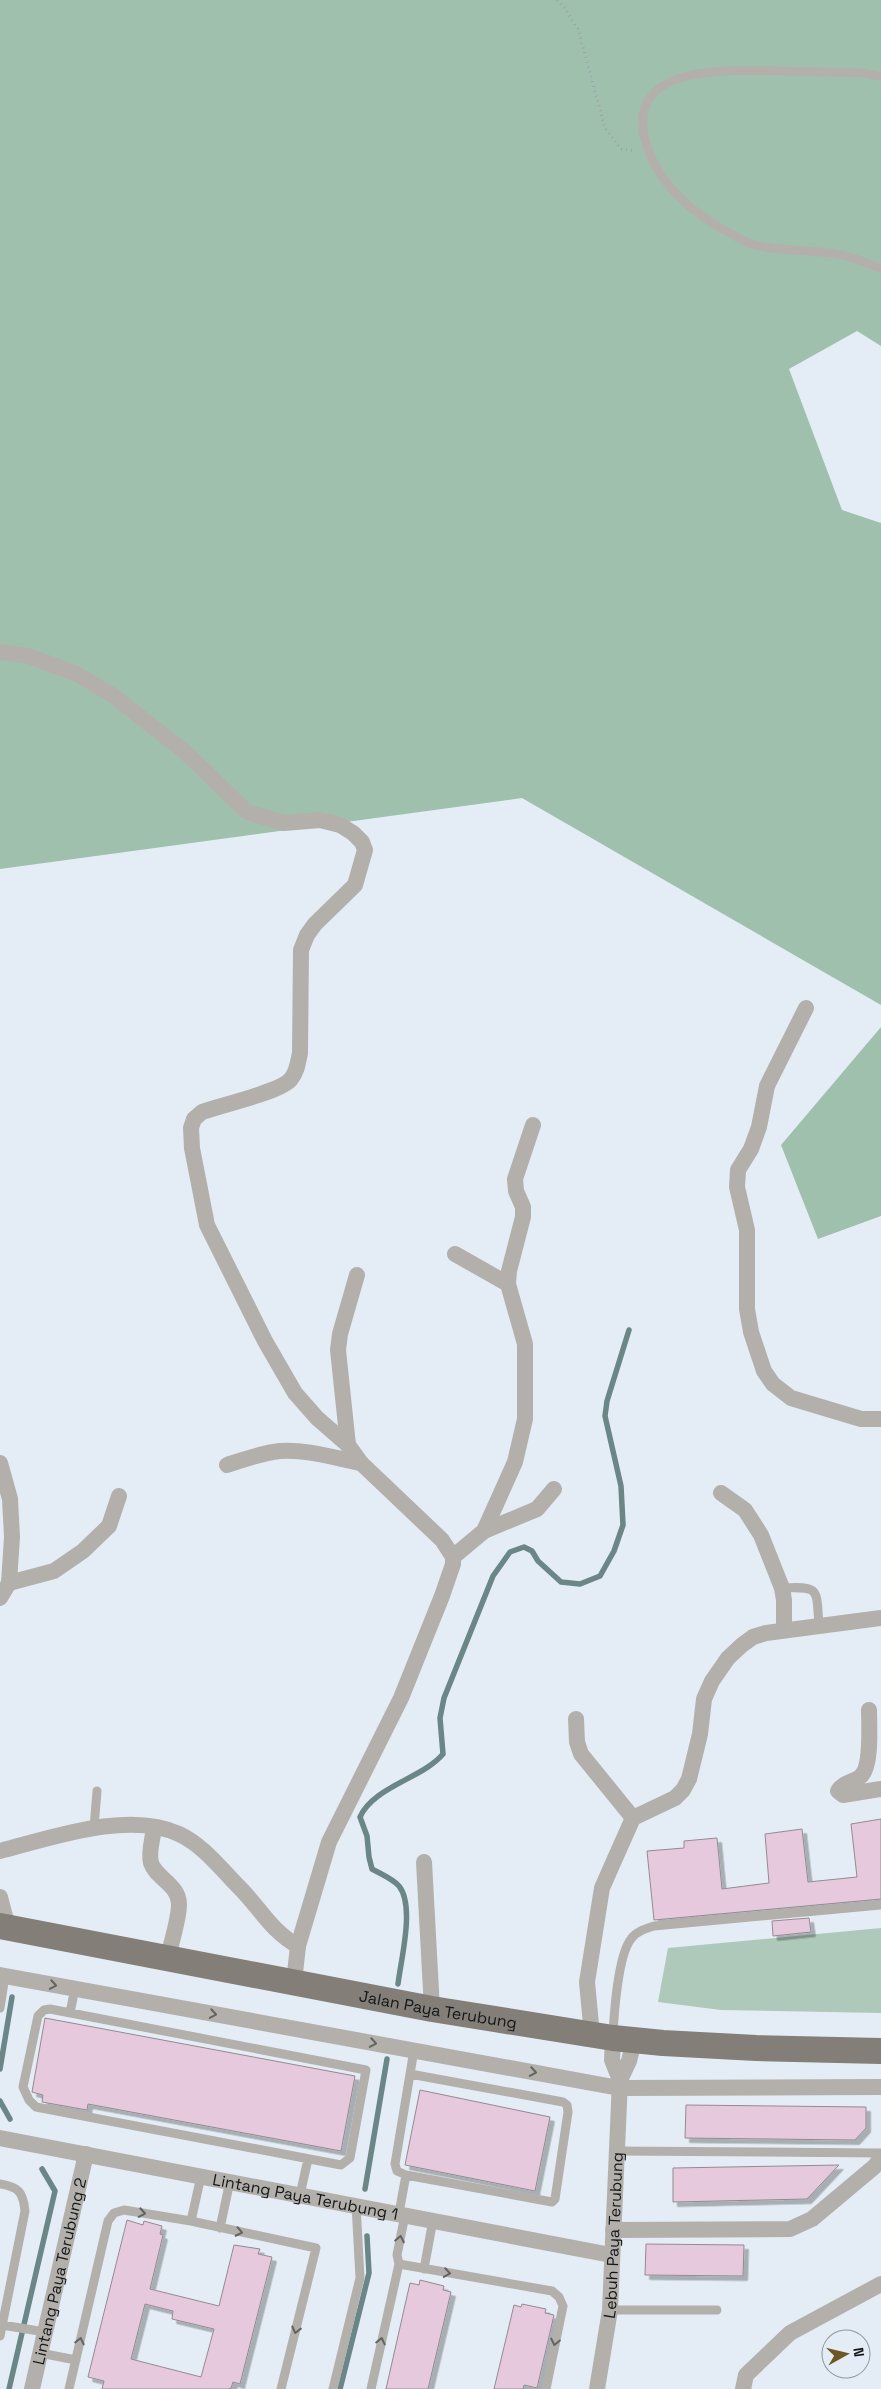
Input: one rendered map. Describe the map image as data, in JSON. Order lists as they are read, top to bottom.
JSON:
{
  "streets": {
    "main road": ["Jalan Paya Terubung"],
    "street": ["Lintang Paya Terubung 1", "Lebuh Paya Terubung", "Lintang Paya Terubung 2"]
  },
  "crossings": [
    ["Jalan Paya Terubung", "Lebuh Paya Terubung"],
    ["Lintang Paya Terubung 1", "Lebuh Paya Terubung"],
    ["Lintang Paya Terubung 1", "Lintang Paya Terubung 2"]
  ],
  "north": "right"
}
